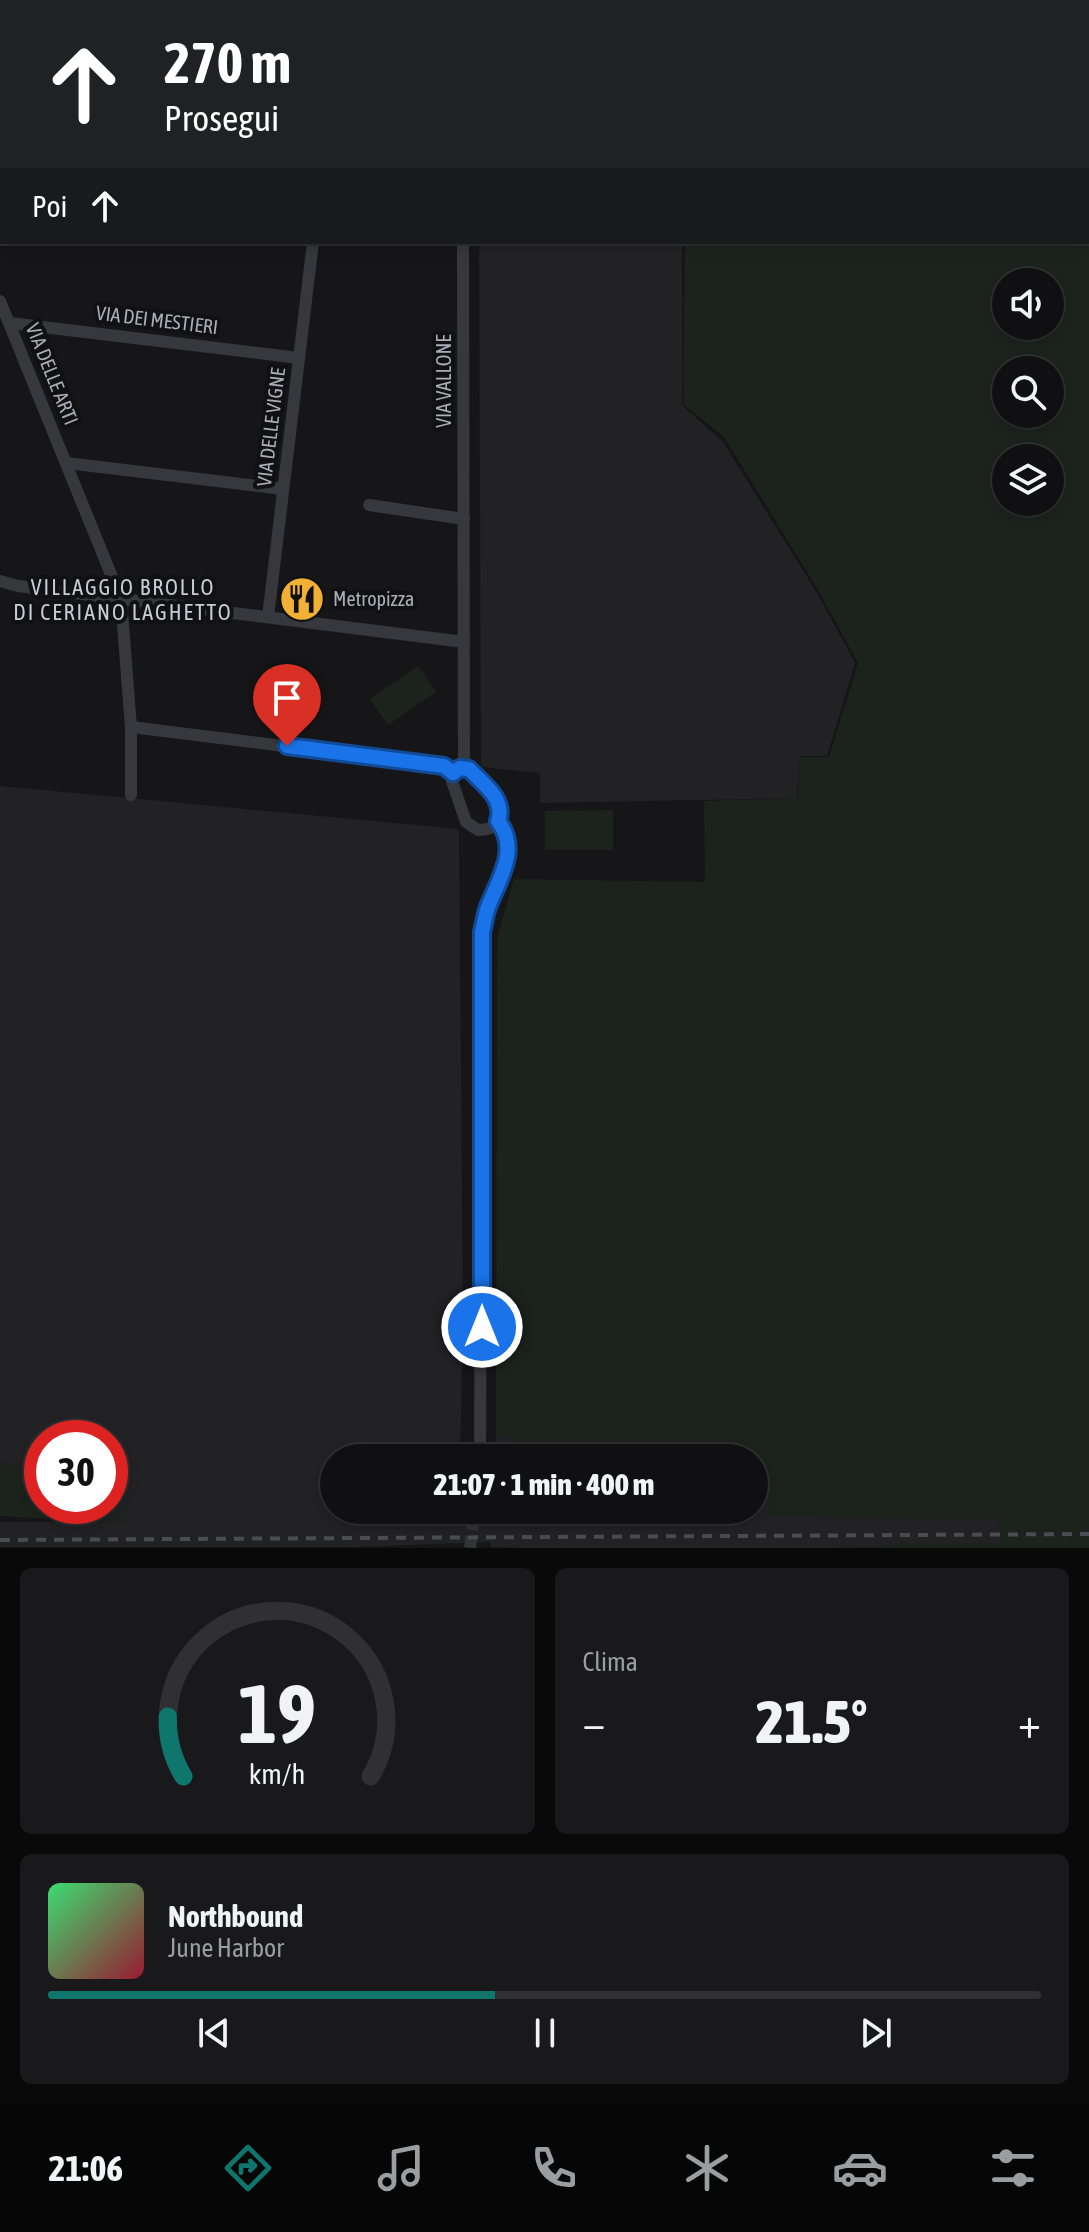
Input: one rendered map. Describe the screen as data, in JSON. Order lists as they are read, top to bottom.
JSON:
{
  "streets": {
    "street": [
      "VIA DEI MESTIERI",
      "VIA DELLE ARTI",
      "VIA VALLONE",
      "VIA DELLE VIGNE"
    ]
  },
  "crossings": [
    ["VIA DEI MESTIERI", "VIA DELLE ARTI"],
    ["VIA DEI MESTIERI", "VIA DELLE VIGNE"]
  ],
  "districts": ["VILLAGGIO BROLLO DI CERIANO LAGHETTO"],
  "places": {
    "restaurant": ["Metropizza"]
  },
  "page": {
    "turn": ["270 m", "Prosegui"],
    "then": "Poi",
    "limit": "30",
    "trip": "21:07 · 1 min · 400 m",
    "tile": "Clima",
    "heat": ["−", "21.5°", "+"],
    "song": ["Northbound", "June Harbor"],
    "tabs": "21:06",
    "gauge": ["19", "km/h"]
  }
}
